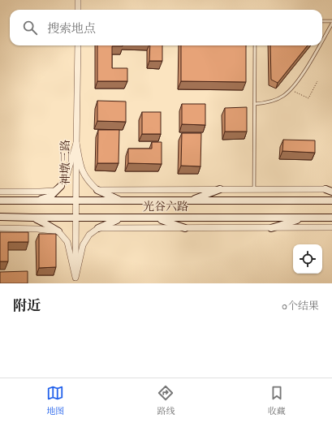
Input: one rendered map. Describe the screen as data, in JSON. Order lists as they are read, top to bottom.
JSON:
{
  "streets": {
    "main road": ["光谷六路"],
    "street": ["神墩三路"]
  },
  "crossings": [
    ["神墩三路", "光谷六路"]
  ],
  "page": {
    "search": "搜索地点",
    "heading": ["附近", "0个结果"],
    "nav": ["地图", "路线", "收藏"]
  }
}
